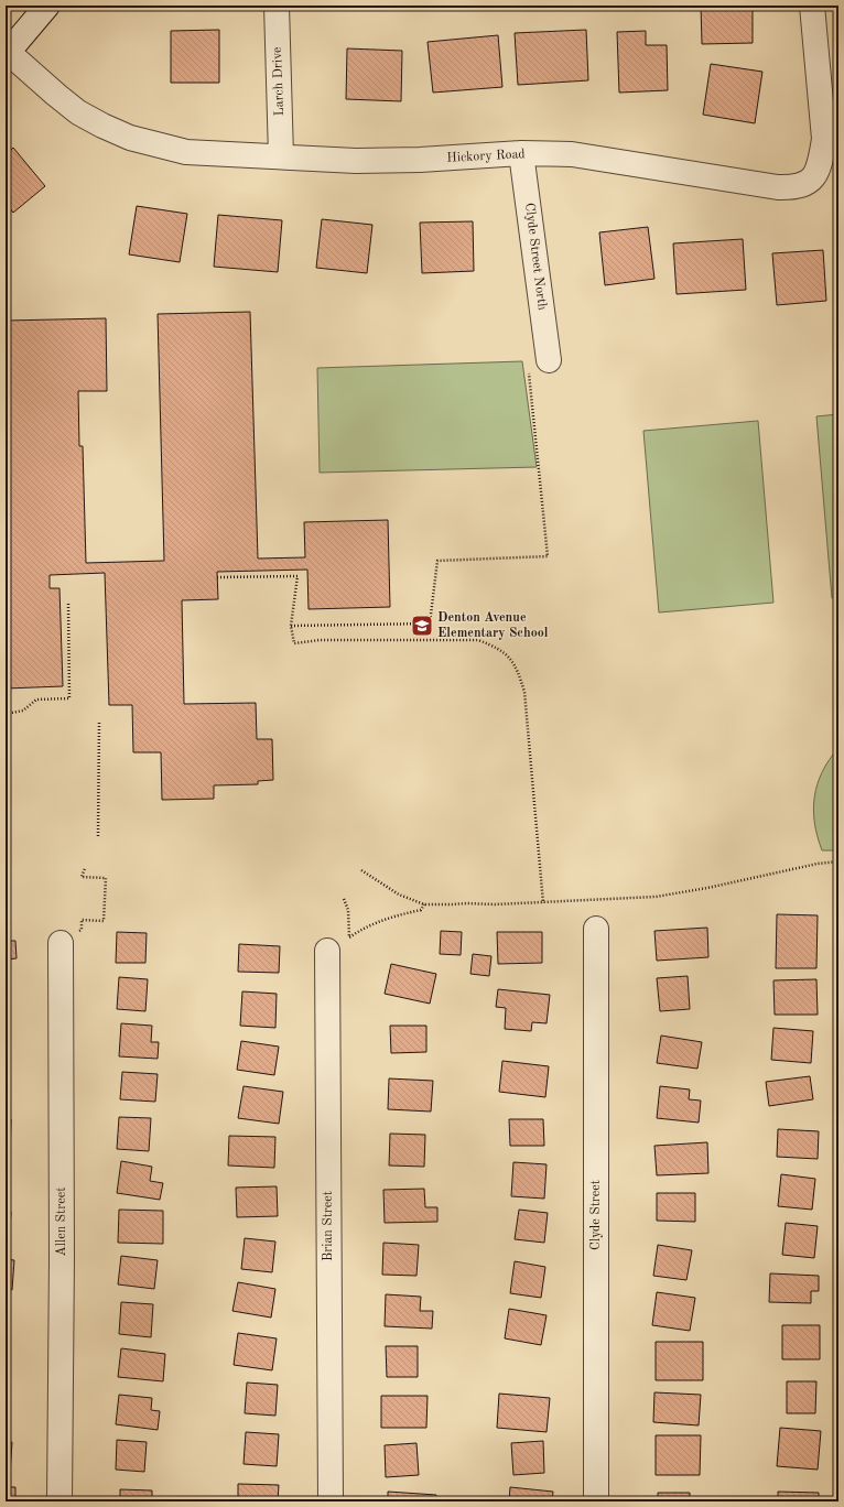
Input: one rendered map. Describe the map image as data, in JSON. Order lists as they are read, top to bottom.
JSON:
{
  "streets": {
    "street": [
      "Larch Drive",
      "Hickory Road",
      "Clyde Street North",
      "Clyde Street",
      "Allen Street",
      "Brian Street"
    ]
  },
  "crossings": [
    ["Larch Drive", "Hickory Road"],
    ["Hickory Road", "Clyde Street North"]
  ],
  "places": {
    "school or university": ["Denton Avenue Elementary School"]
  }
}
